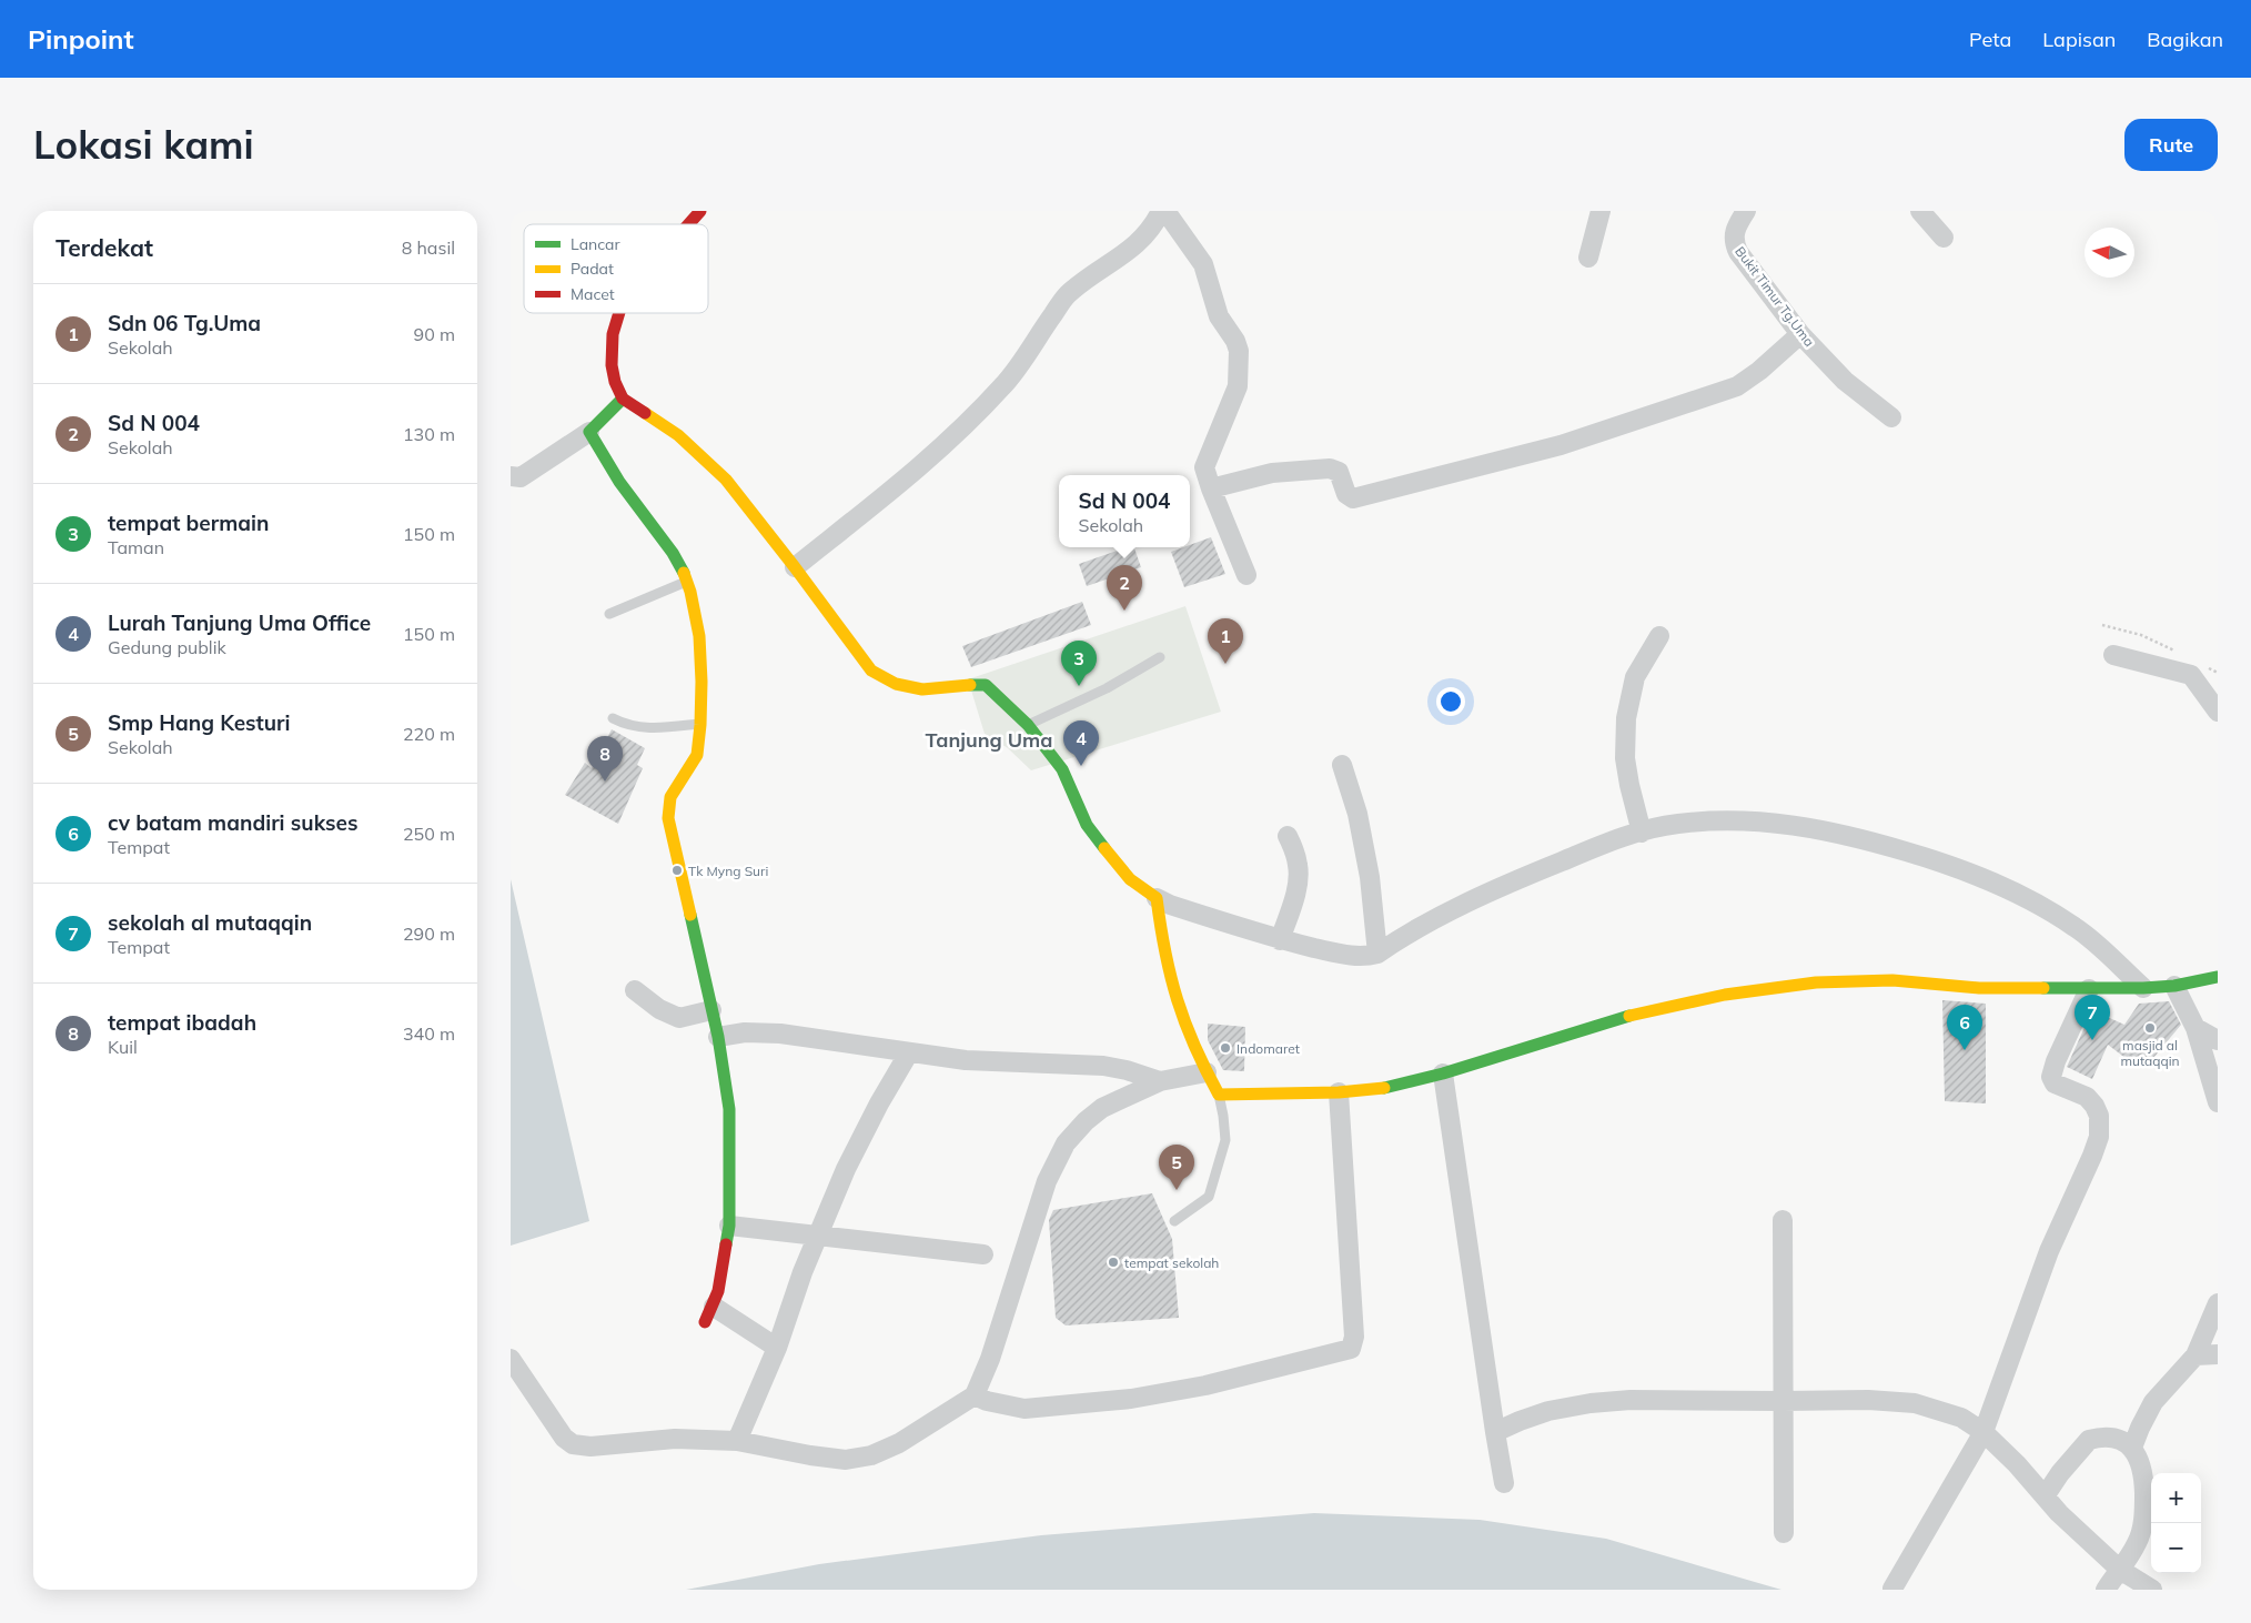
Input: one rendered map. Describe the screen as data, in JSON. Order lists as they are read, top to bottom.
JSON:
{
  "streets": {
    "street": ["Bukit Timur Tg.Uma"]
  },
  "districts": ["Tanjung Uma"],
  "places": [
    "Tk Myng Suri",
    "masjid al mutaqqin",
    "Indomaret",
    "tempat sekolah"
  ],
  "legend": ["Lancar", "Padat", "Macet"],
  "north": "left",
  "page": {
    "header": "Pinpoint",
    "nav": ["Peta", "Lapisan", "Bagikan"],
    "buttons": "Rute",
    "title": "Lokasi kami",
    "heading": ["Terdekat", "8 hasil"],
    "list": [
      {
        "mark": "1",
        "name": "Sdn 06 Tg.Uma",
        "note": "Sekolah",
        "value": "90 m"
      },
      {
        "mark": "2",
        "name": "Sd N 004",
        "note": "Sekolah",
        "value": "130 m"
      },
      {
        "mark": "3",
        "name": "tempat bermain",
        "note": "Taman",
        "value": "150 m"
      },
      {
        "mark": "4",
        "name": "Lurah Tanjung Uma Office",
        "note": "Gedung publik",
        "value": "150 m"
      },
      {
        "mark": "5",
        "name": "Smp Hang Kesturi",
        "note": "Sekolah",
        "value": "220 m"
      },
      {
        "mark": "6",
        "name": "cv batam mandiri sukses",
        "note": "Tempat",
        "value": "250 m"
      },
      {
        "mark": "7",
        "name": "sekolah al mutaqqin",
        "note": "Tempat",
        "value": "290 m"
      },
      {
        "mark": "8",
        "name": "tempat ibadah",
        "note": "Kuil",
        "value": "340 m"
      }
    ],
    "popup": ["Sd N 004", "Sekolah"],
    "pins": [
      "2",
      "1",
      "3",
      "4",
      "8",
      "7",
      "6",
      "5"
    ],
    "map_buttons": ["+", "−"]
  }
}
